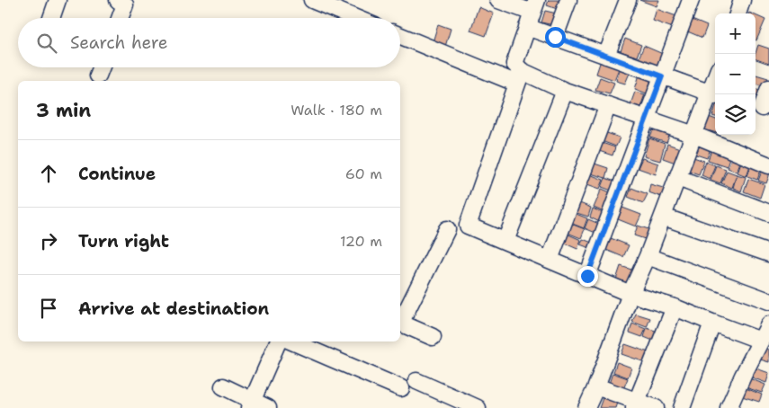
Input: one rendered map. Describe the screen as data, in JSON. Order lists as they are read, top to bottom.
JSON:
{
  "page": {
    "map_buttons": ["+", "−"],
    "search": "Search here",
    "heading": ["3 min", "Walk · 180 m"],
    "list": [
      ["Continue", "60 m"],
      ["Turn right", "120 m"],
      "Arrive at destination"
    ]
  }
}
